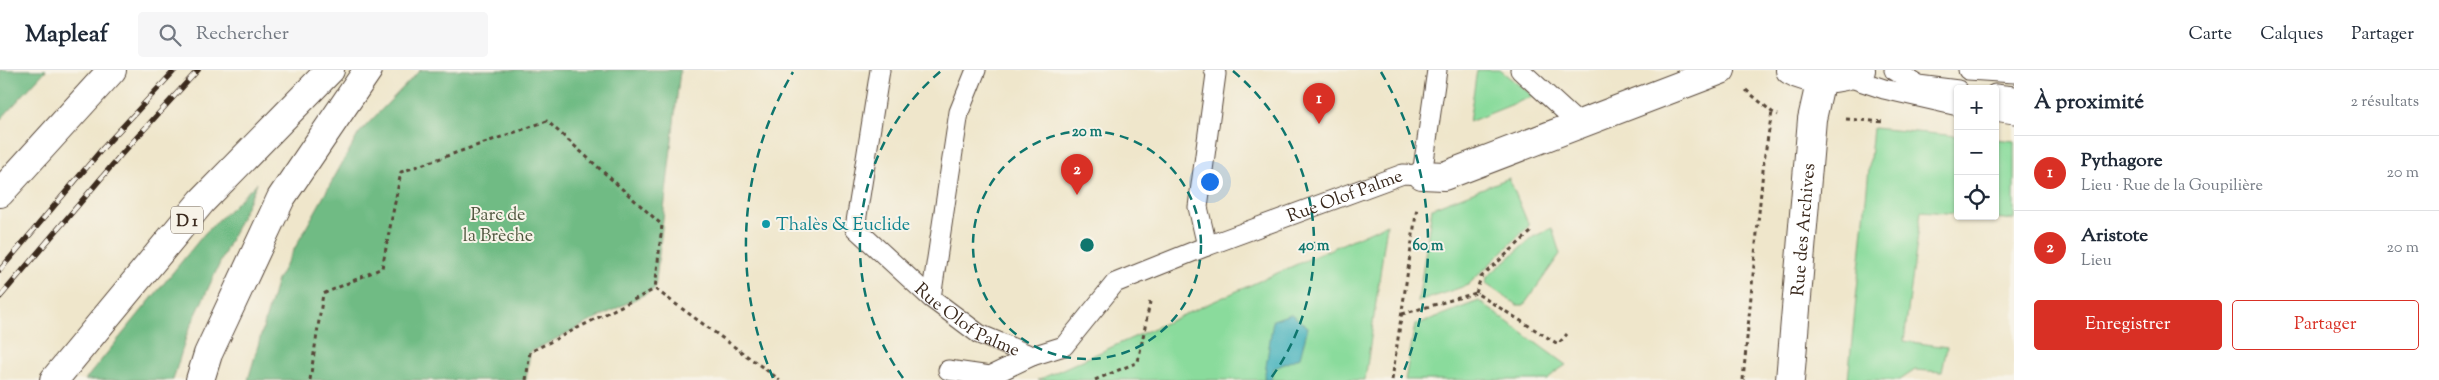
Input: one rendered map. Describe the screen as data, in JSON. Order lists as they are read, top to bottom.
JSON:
{
  "streets": {
    "main road": ["D 1", "Rue des Archives"],
    "lane": ["Rue Olof Palme"]
  },
  "parks": ["Parc de la Brèche"],
  "places": ["Thalès & Euclide"],
  "page": {
    "header": "Mapleaf",
    "search": "Rechercher",
    "nav": ["Carte", "Calques", "Partager"],
    "heading": ["À proximité", "2 résultats"],
    "pins": ["1", "2"],
    "map_buttons": ["+", "−"],
    "list": [
      {
        "mark": "1",
        "name": "Pythagore",
        "note": "Lieu · Rue de la Goupilière",
        "value": "20 m"
      },
      {
        "mark": "2",
        "name": "Aristote",
        "note": "Lieu",
        "value": "20 m"
      }
    ],
    "buttons": ["Enregistrer", "Partager"]
  },
  "rings": ["20 m", "40 m", "60 m"]
}
